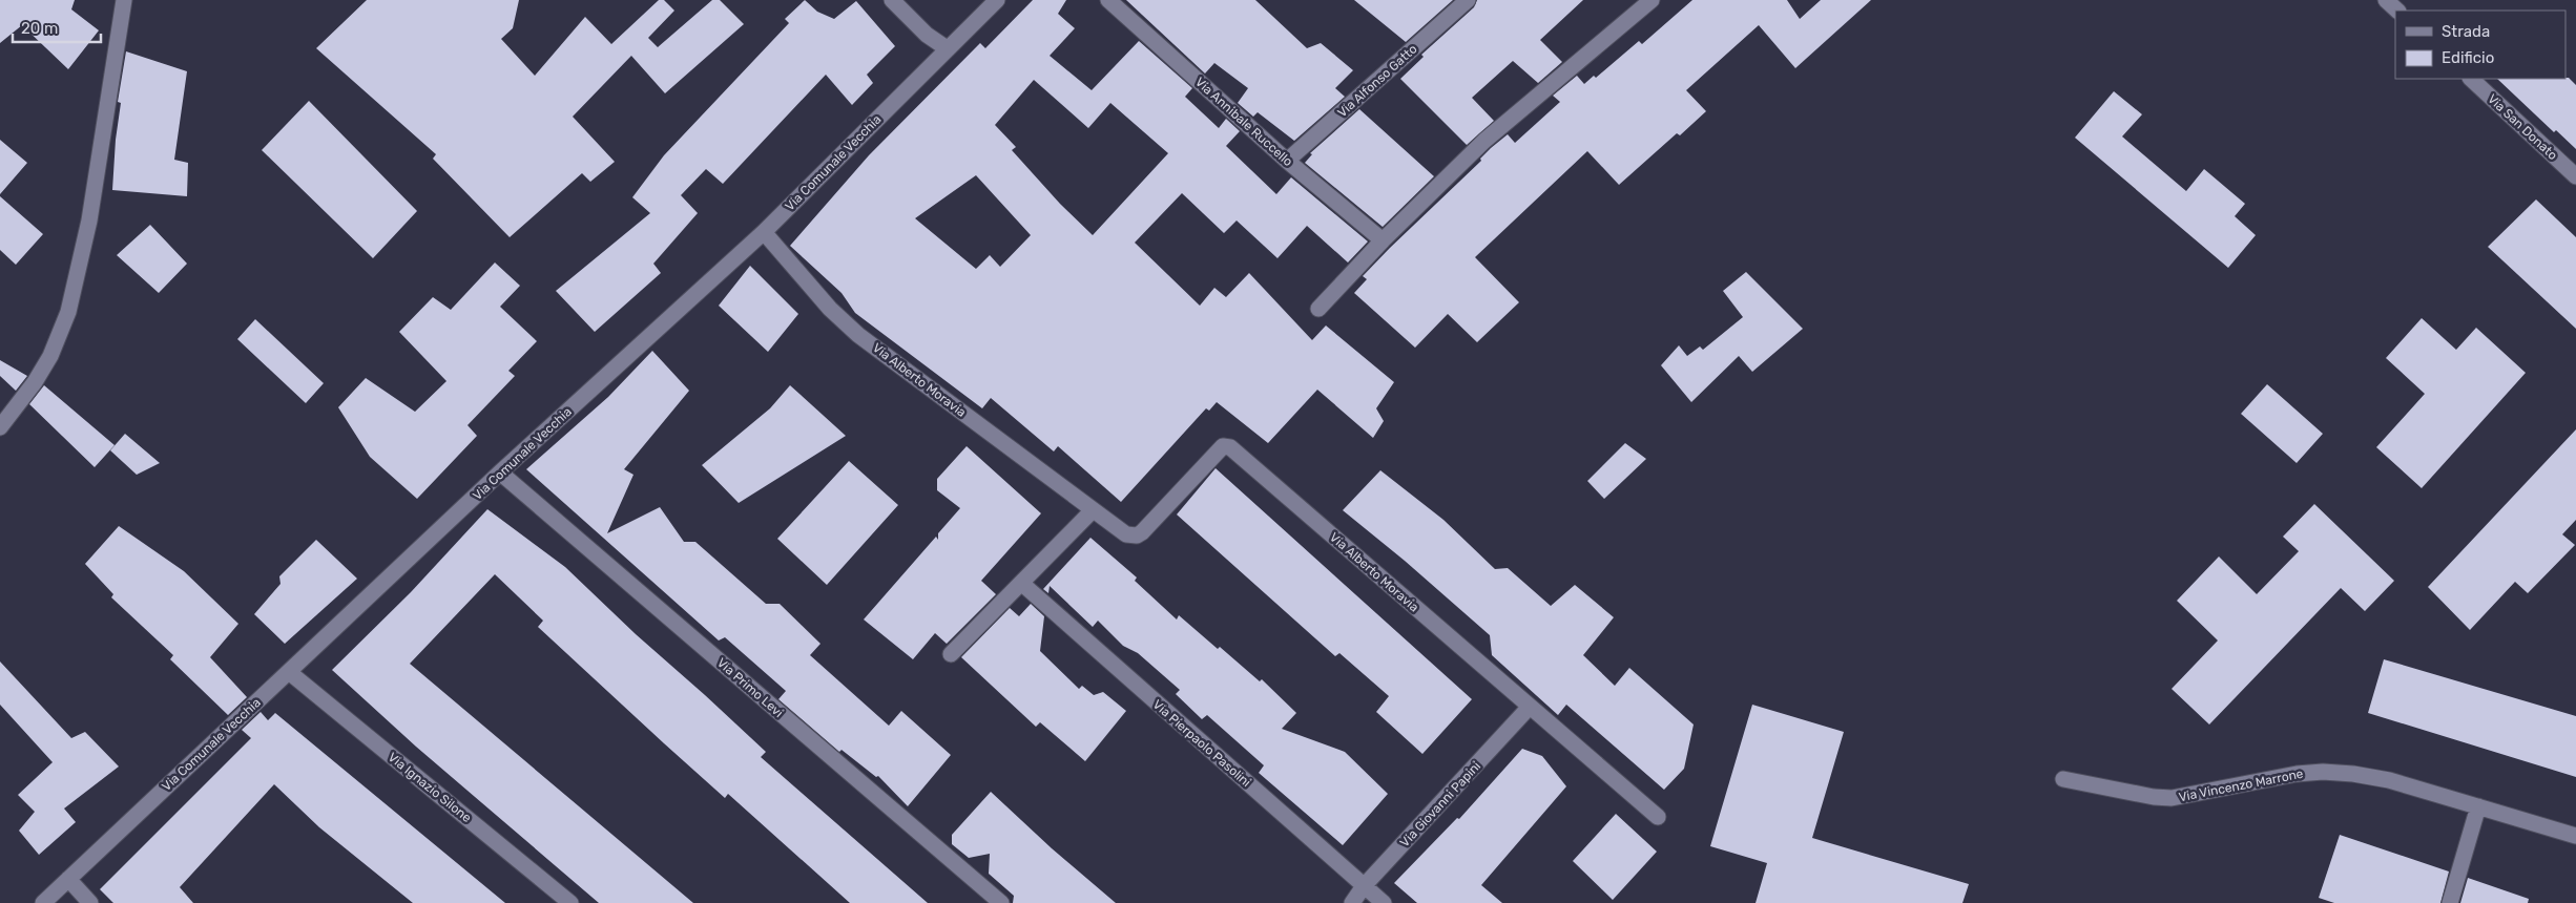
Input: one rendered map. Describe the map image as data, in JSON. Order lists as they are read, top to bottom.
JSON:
{
  "streets": {
    "street": [
      "Via Alfonso Gatto",
      "Via Annibale Ruccello",
      "Via San Donato",
      "Via Comunale Vecchia",
      "Via Alberto Moravia",
      "Via Primo Levi",
      "Via Pierpaolo Pasolini",
      "Via Vincenzo Marrone",
      "Via Ignazio Silone",
      "Via Giovanni Papini"
    ]
  },
  "crossings": [
    ["Via Alfonso Gatto", "Via Annibale Ruccello"],
    ["Via Comunale Vecchia", "Via Alberto Moravia"],
    ["Via Comunale Vecchia", "Via Primo Levi"],
    ["Via Comunale Vecchia", "Via Ignazio Silone"],
    ["Via Alberto Moravia", "Via Giovanni Papini"],
    ["Via Pierpaolo Pasolini", "Via Giovanni Papini"]
  ],
  "legend": ["Strada", "Edificio"],
  "scale_bar": "20 m"
}
